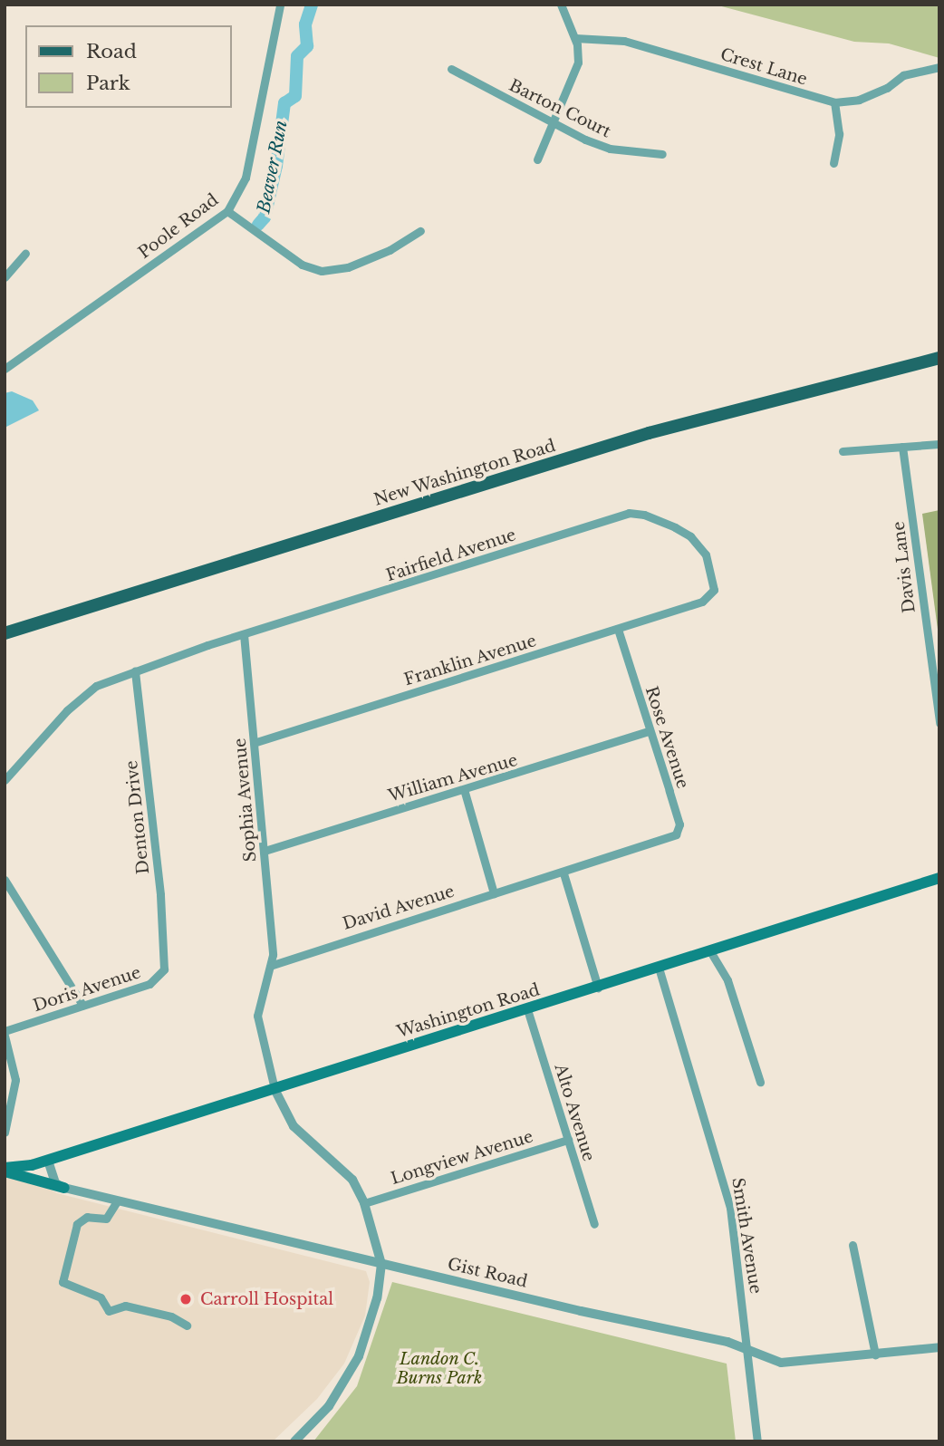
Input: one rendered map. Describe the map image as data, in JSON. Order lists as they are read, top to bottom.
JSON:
{
  "streets": {
    "main road": ["New Washington Road", "Washington Road"],
    "street": [
      "Crest Lane",
      "Barton Court",
      "Poole Road",
      "Fairfield Avenue",
      "Davis Lane",
      "Franklin Avenue",
      "Rose Avenue",
      "William Avenue",
      "Sophia Avenue",
      "Denton Drive",
      "David Avenue",
      "Doris Avenue",
      "Alto Avenue",
      "Longview Avenue",
      "Smith Avenue",
      "Gist Road"
    ]
  },
  "crossings": [
    ["Fairfield Avenue", "Franklin Avenue"],
    ["Fairfield Avenue", "Sophia Avenue"],
    ["Fairfield Avenue", "Denton Drive"],
    ["Franklin Avenue", "Rose Avenue"],
    ["Franklin Avenue", "Sophia Avenue"],
    ["Rose Avenue", "William Avenue"],
    ["Rose Avenue", "David Avenue"],
    ["William Avenue", "Sophia Avenue"],
    ["Sophia Avenue", "David Avenue"],
    ["Denton Drive", "Doris Avenue"],
    ["Washington Road", "Alto Avenue"],
    ["Washington Road", "Smith Avenue"],
    ["Alto Avenue", "Longview Avenue"],
    ["Smith Avenue", "Gist Road"]
  ],
  "water": ["Beaver Run"],
  "parks": ["Landon C. Burns Park"],
  "places": ["Carroll Hospital"],
  "legend": ["Road", "Park"]
}
